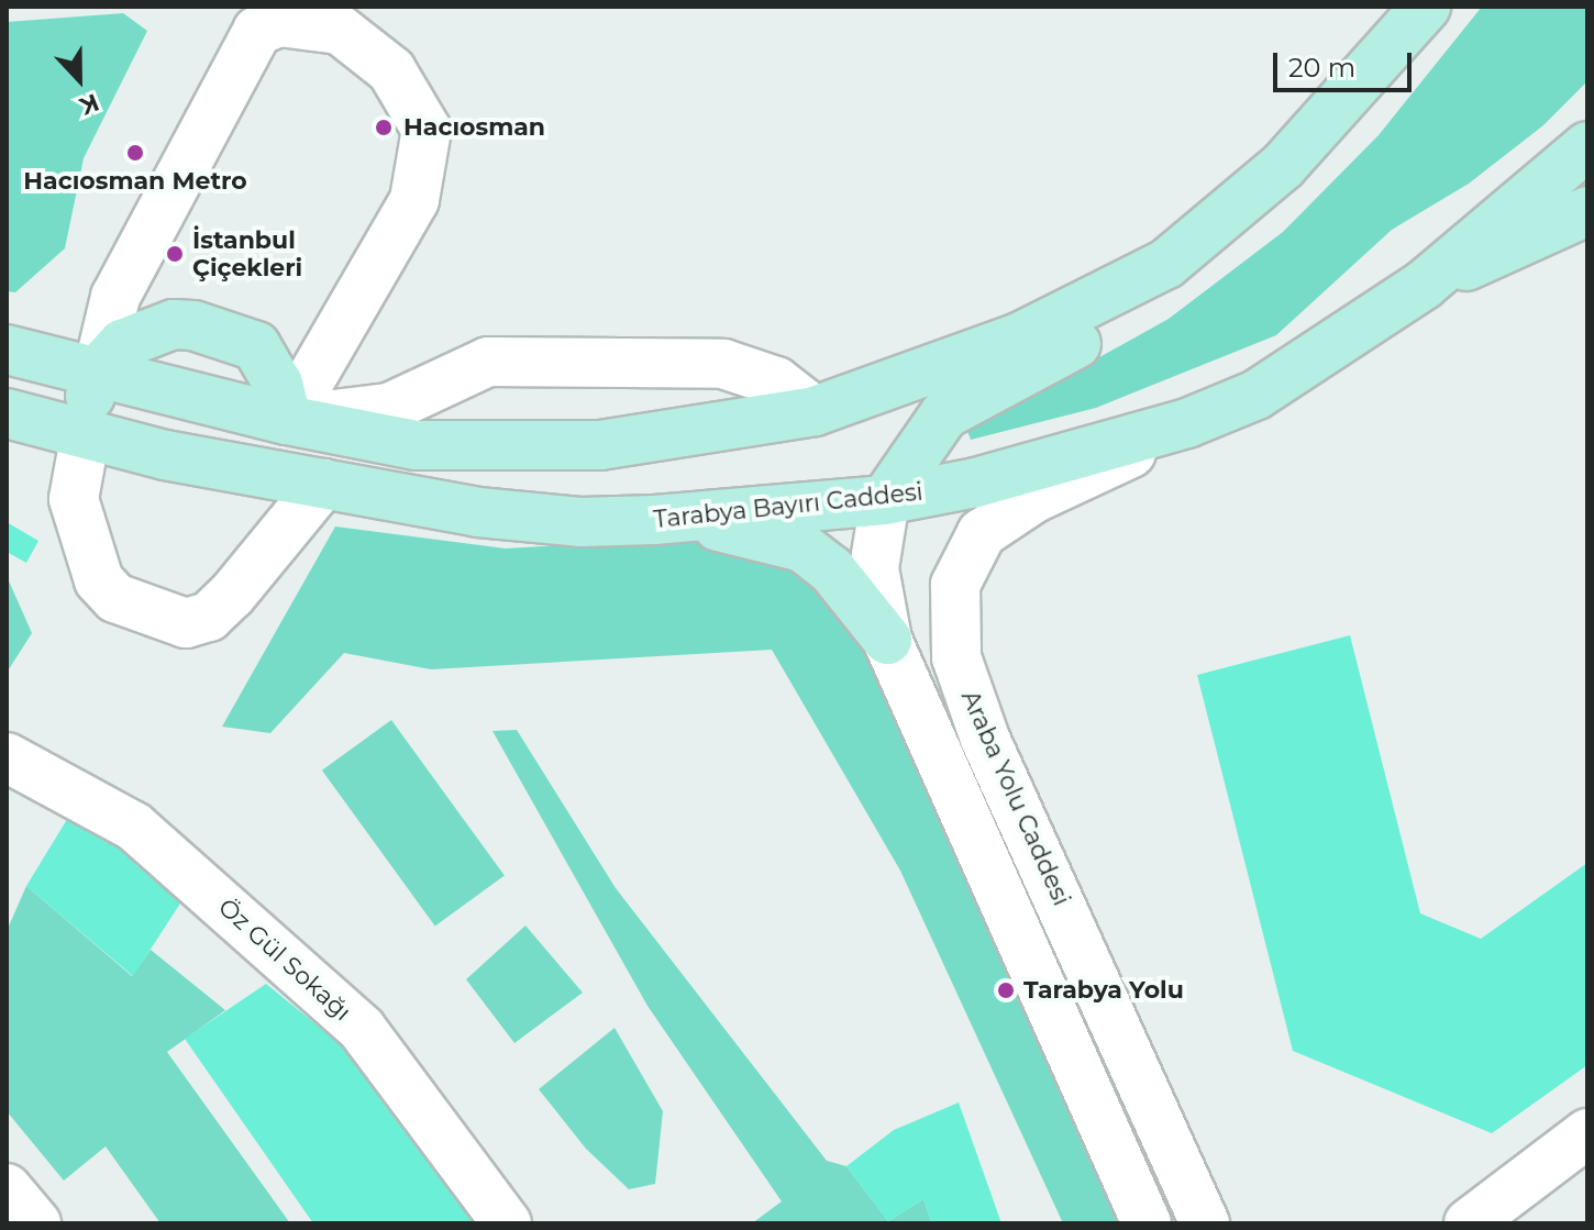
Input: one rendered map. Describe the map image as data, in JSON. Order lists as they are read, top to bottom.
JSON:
{
  "streets": {
    "main road": ["Tarabya Bayırı Caddesi"],
    "street": ["Araba Yolu Caddesi", "Öz Gül Sokağı"]
  },
  "crossings": [
    ["Tarabya Bayırı Caddesi", "Araba Yolu Caddesi"]
  ],
  "places": [
    "Hacıosman",
    "Hacıosman Metro",
    "İstanbul Çiçekleri",
    "Tarabya Yolu"
  ],
  "scale_bar": "20 m",
  "north": "bottom"
}
